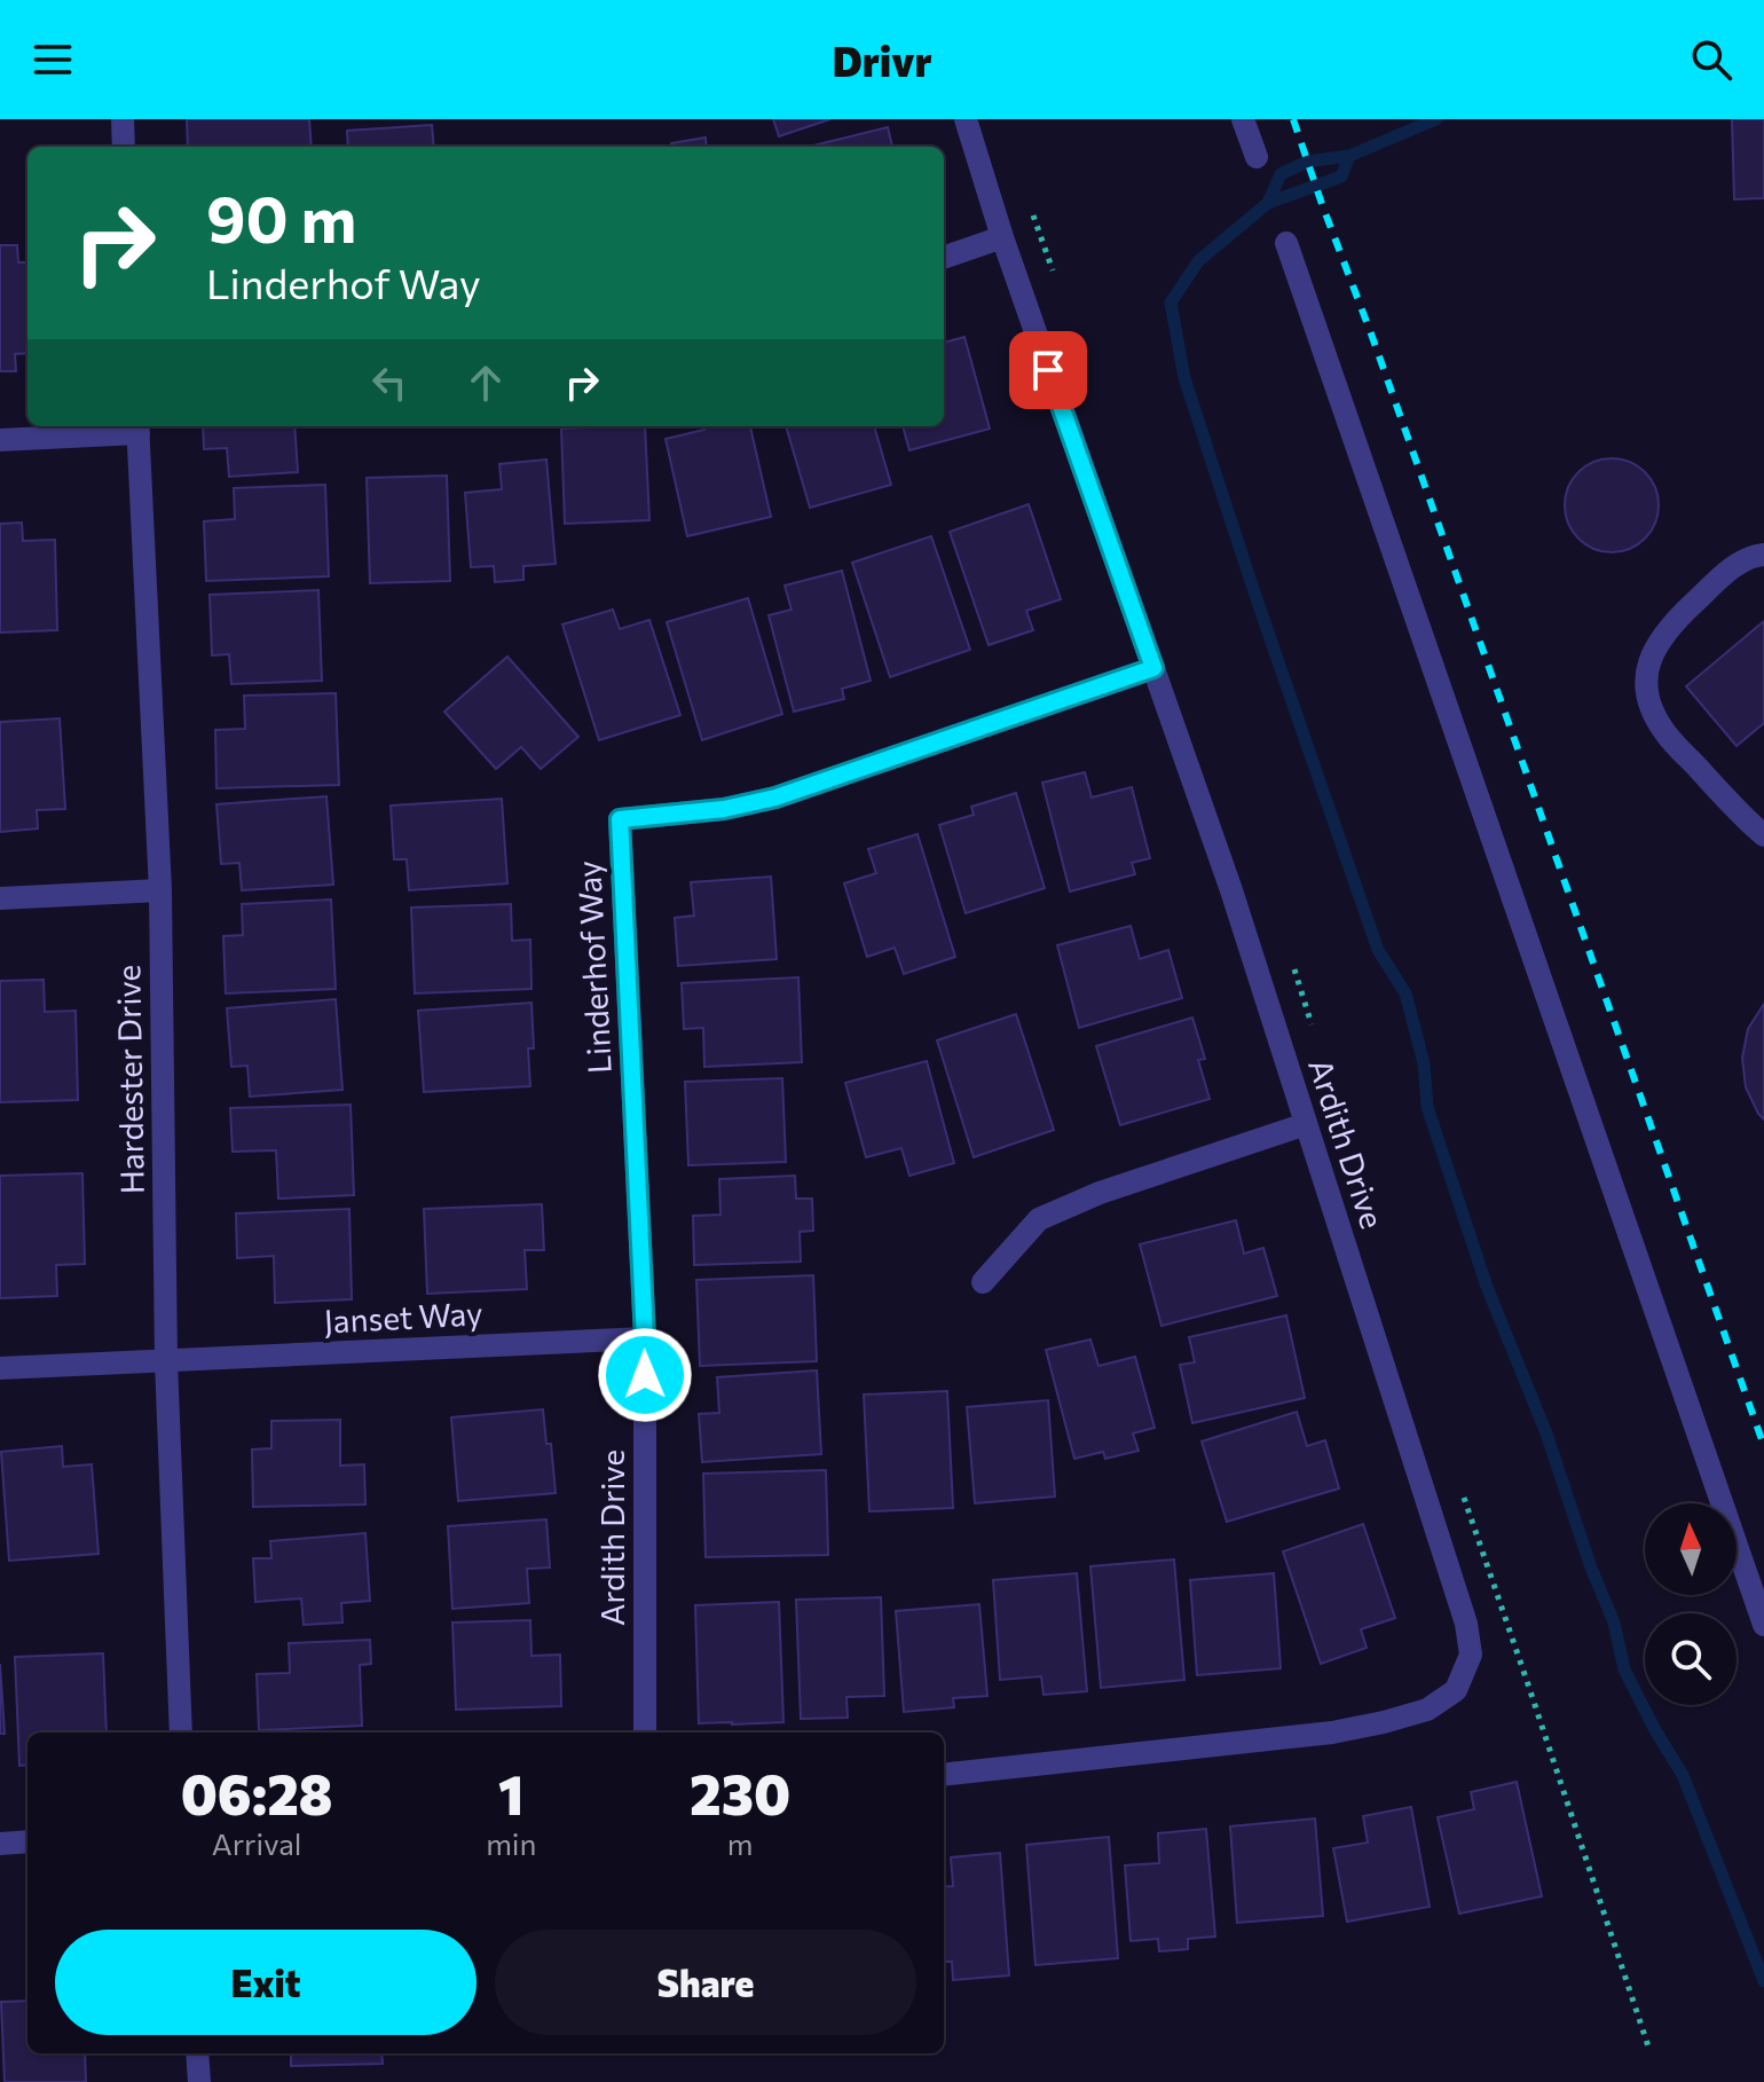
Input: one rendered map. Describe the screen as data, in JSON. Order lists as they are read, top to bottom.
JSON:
{
  "streets": {
    "street": [
      "Linderhof Way",
      "Hardester Drive",
      "Ardith Drive",
      "Janset Way"
    ]
  },
  "crossings": [
    ["Linderhof Way", "Ardith Drive"],
    ["Linderhof Way", "Janset Way"],
    ["Hardester Drive", "Janset Way"],
    ["Ardith Drive", "Janset Way"]
  ],
  "north": "top",
  "page": {
    "header": "Drivr",
    "turn": ["90 m", "Linderhof Way"],
    "eta": [
      "06:28",
      "Arrival",
      "1",
      "min",
      "230",
      "m"
    ],
    "buttons": ["Exit", "Share"]
  }
}
